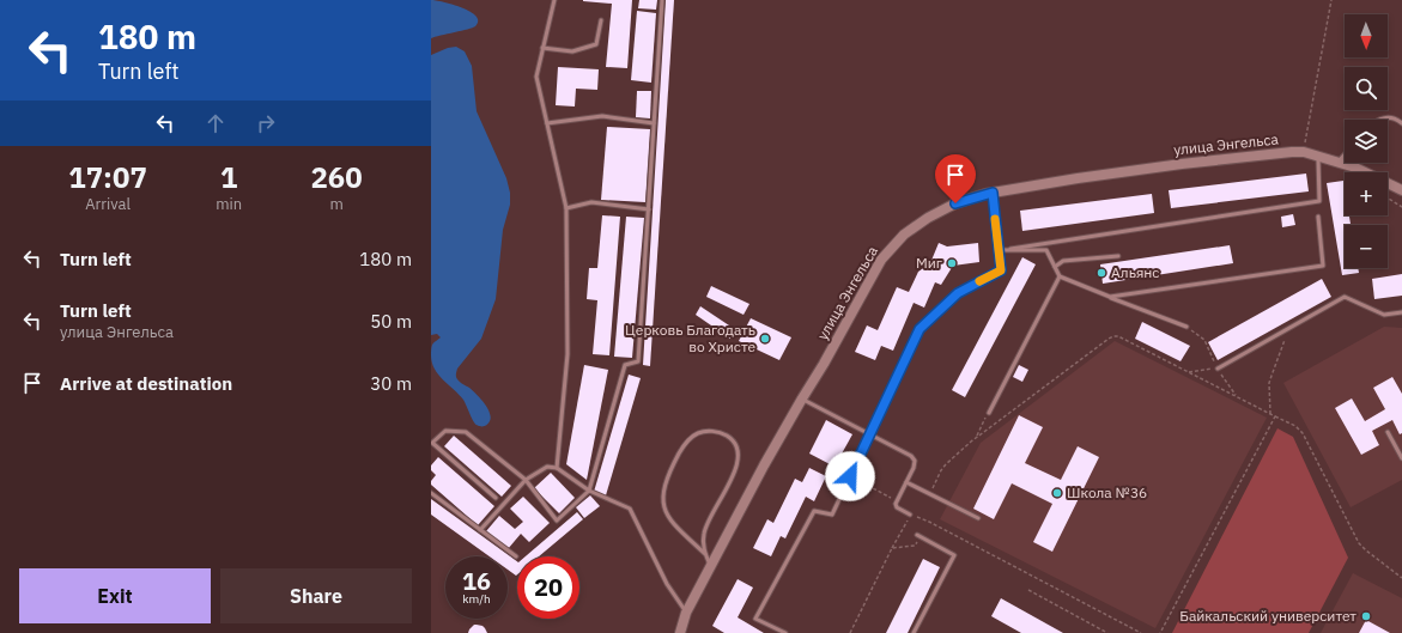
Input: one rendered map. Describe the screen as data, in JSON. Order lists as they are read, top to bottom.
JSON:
{
  "streets": {
    "street": ["улица Энгельса"]
  },
  "places": [
    "Миг",
    "Альянс",
    "Церковь Благодать во Христе",
    "Школа №36",
    "Байкальский университет"
  ],
  "north": "bottom",
  "page": {
    "turn": ["180 m", "Turn left"],
    "map_buttons": ["+", "−"],
    "eta": [
      "17:07",
      "Arrival",
      "1",
      "min",
      "260",
      "m"
    ],
    "list": [
      {
        "name": "Turn left",
        "value": "180 m"
      },
      {
        "name": "Turn left",
        "note": "улица Энгельса",
        "value": "50 m"
      },
      {
        "name": "Arrive at destination",
        "value": "30 m"
      }
    ],
    "speed": "16 km/h",
    "limit": "20",
    "buttons": ["Exit", "Share"]
  }
}
